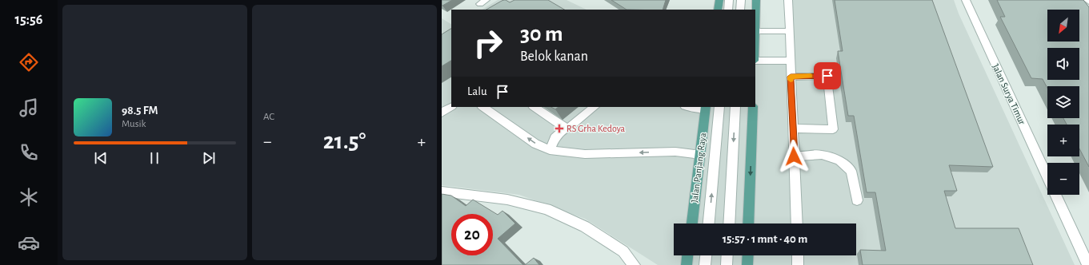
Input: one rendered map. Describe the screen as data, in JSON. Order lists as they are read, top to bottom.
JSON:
{
  "streets": {
    "main road": ["Jalan Panjang Raya"],
    "street": ["Jalan Surya Timur"]
  },
  "places": {
    "health": ["RS Grha Kedoya"]
  },
  "north": "bottom left",
  "page": {
    "tabs": "15:56",
    "tile": "AC",
    "map_buttons": ["+", "−"],
    "turn": ["30 m", "Belok kanan"],
    "then": "Lalu",
    "song": ["98.5 FM", "Musik"],
    "heat": ["−", "21.5°", "+"],
    "limit": "20",
    "trip": "15:57 · 1 mnt · 40 m"
  }
}
